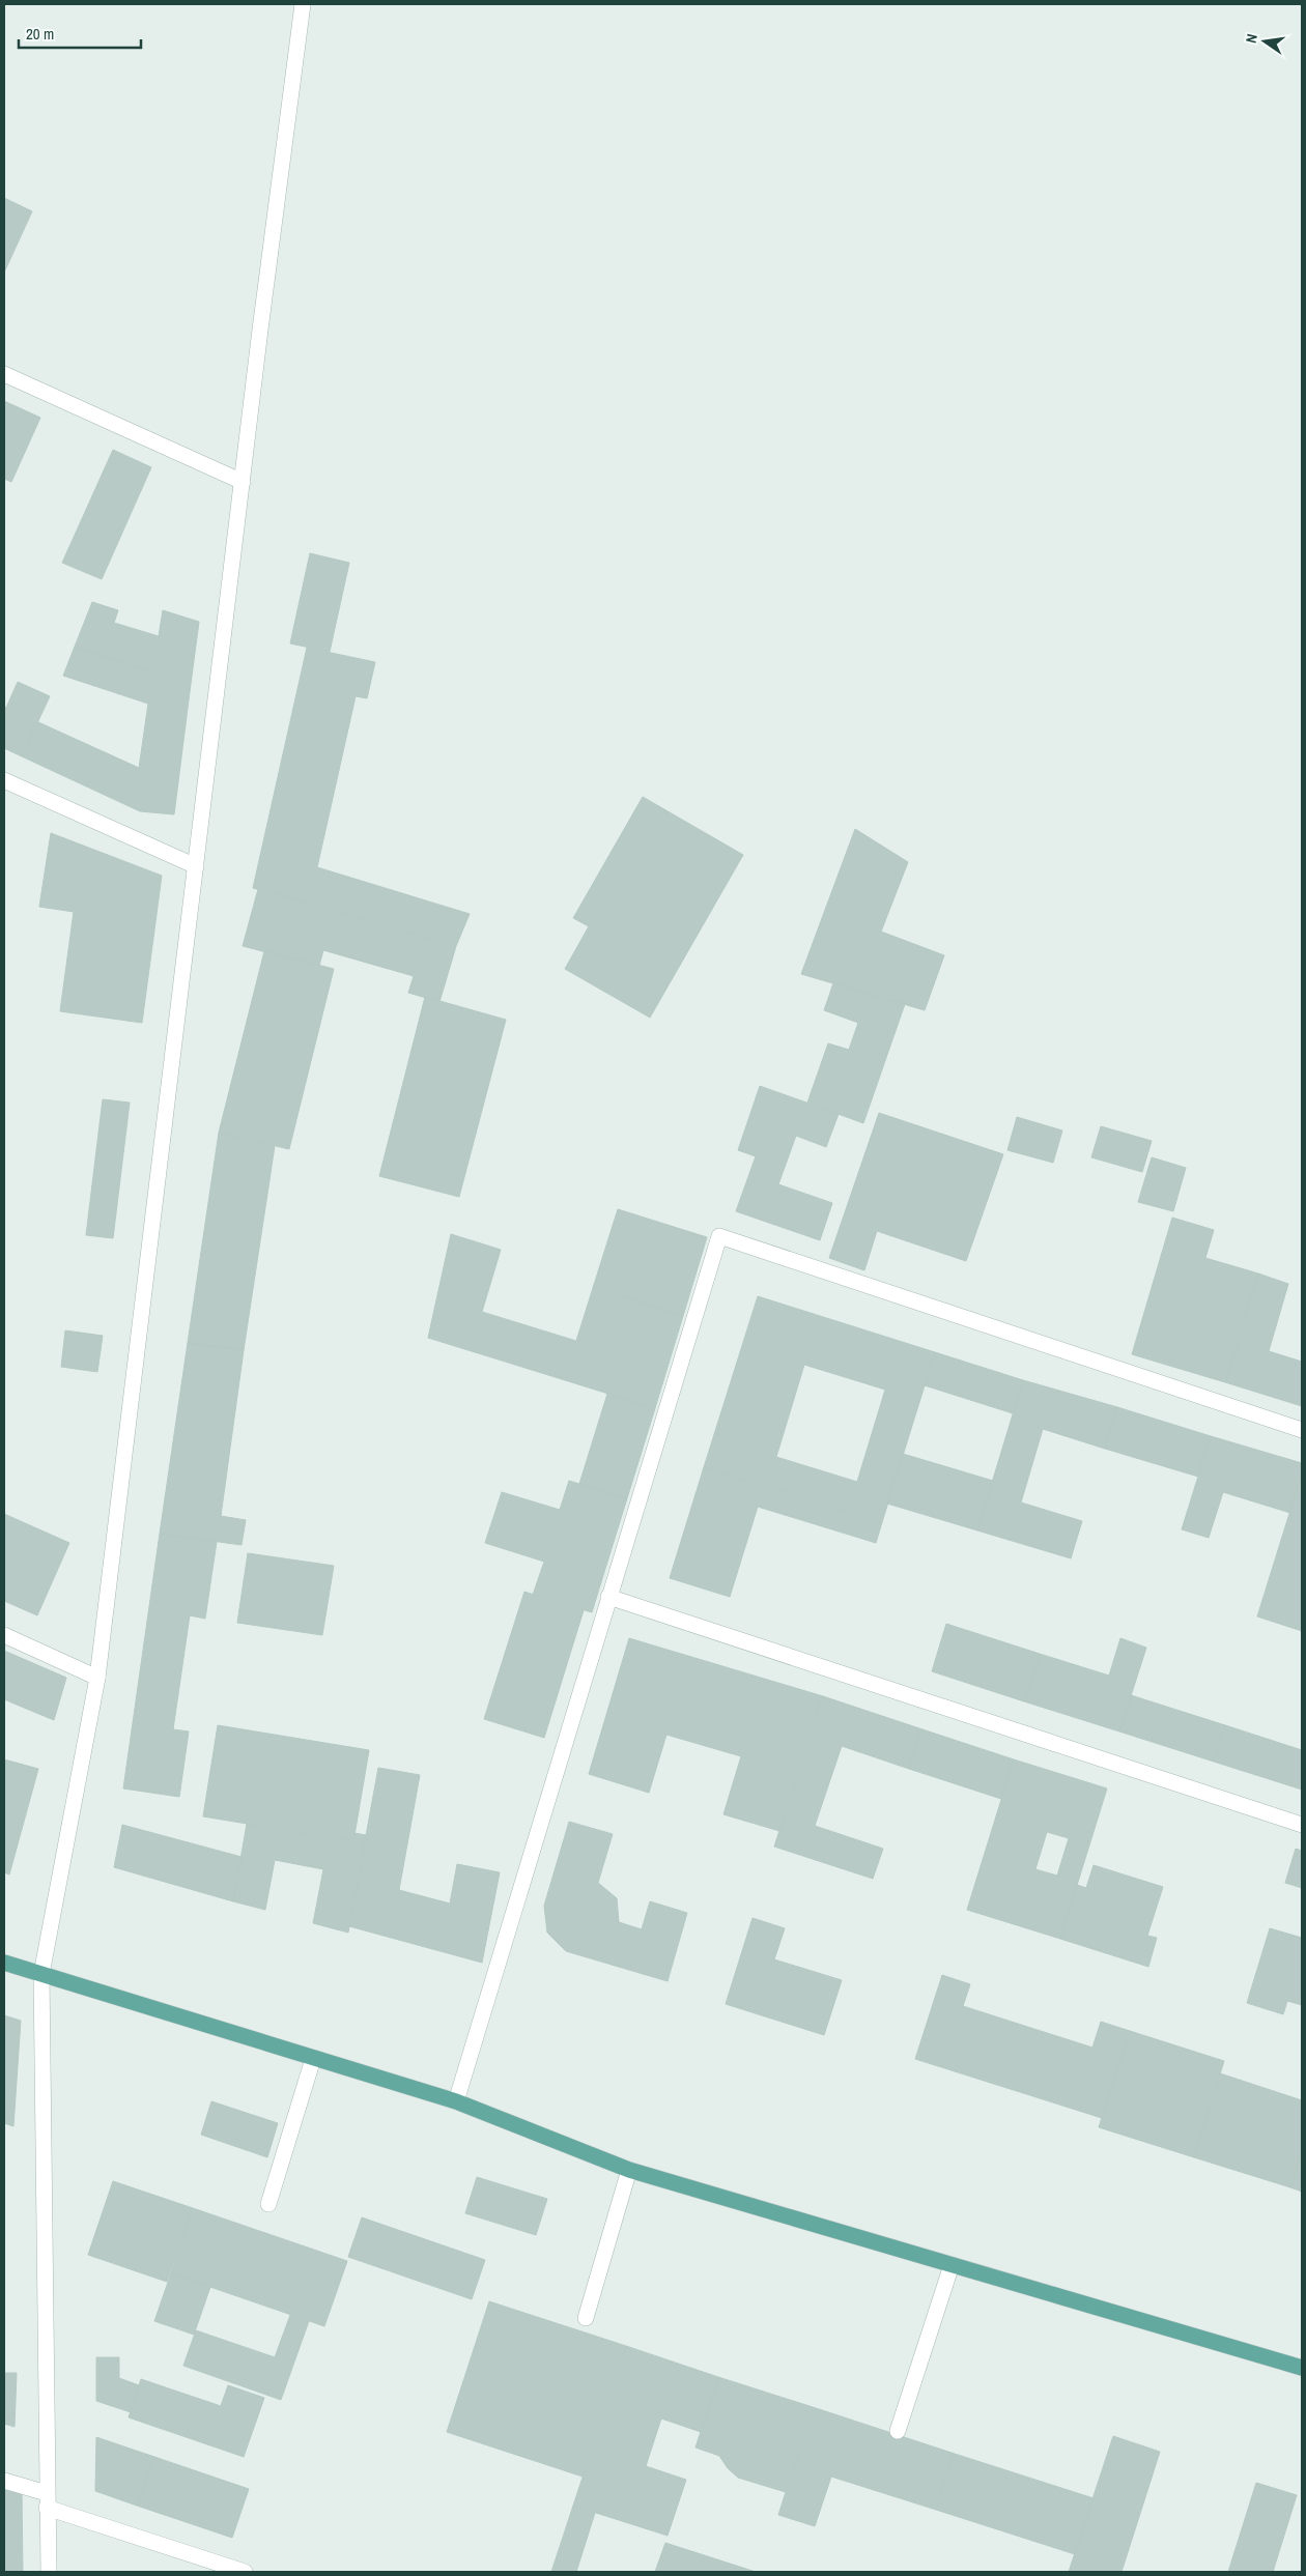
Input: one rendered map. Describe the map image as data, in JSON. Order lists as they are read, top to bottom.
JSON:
{
  "scale_bar": "20 m",
  "north": "left"
}
